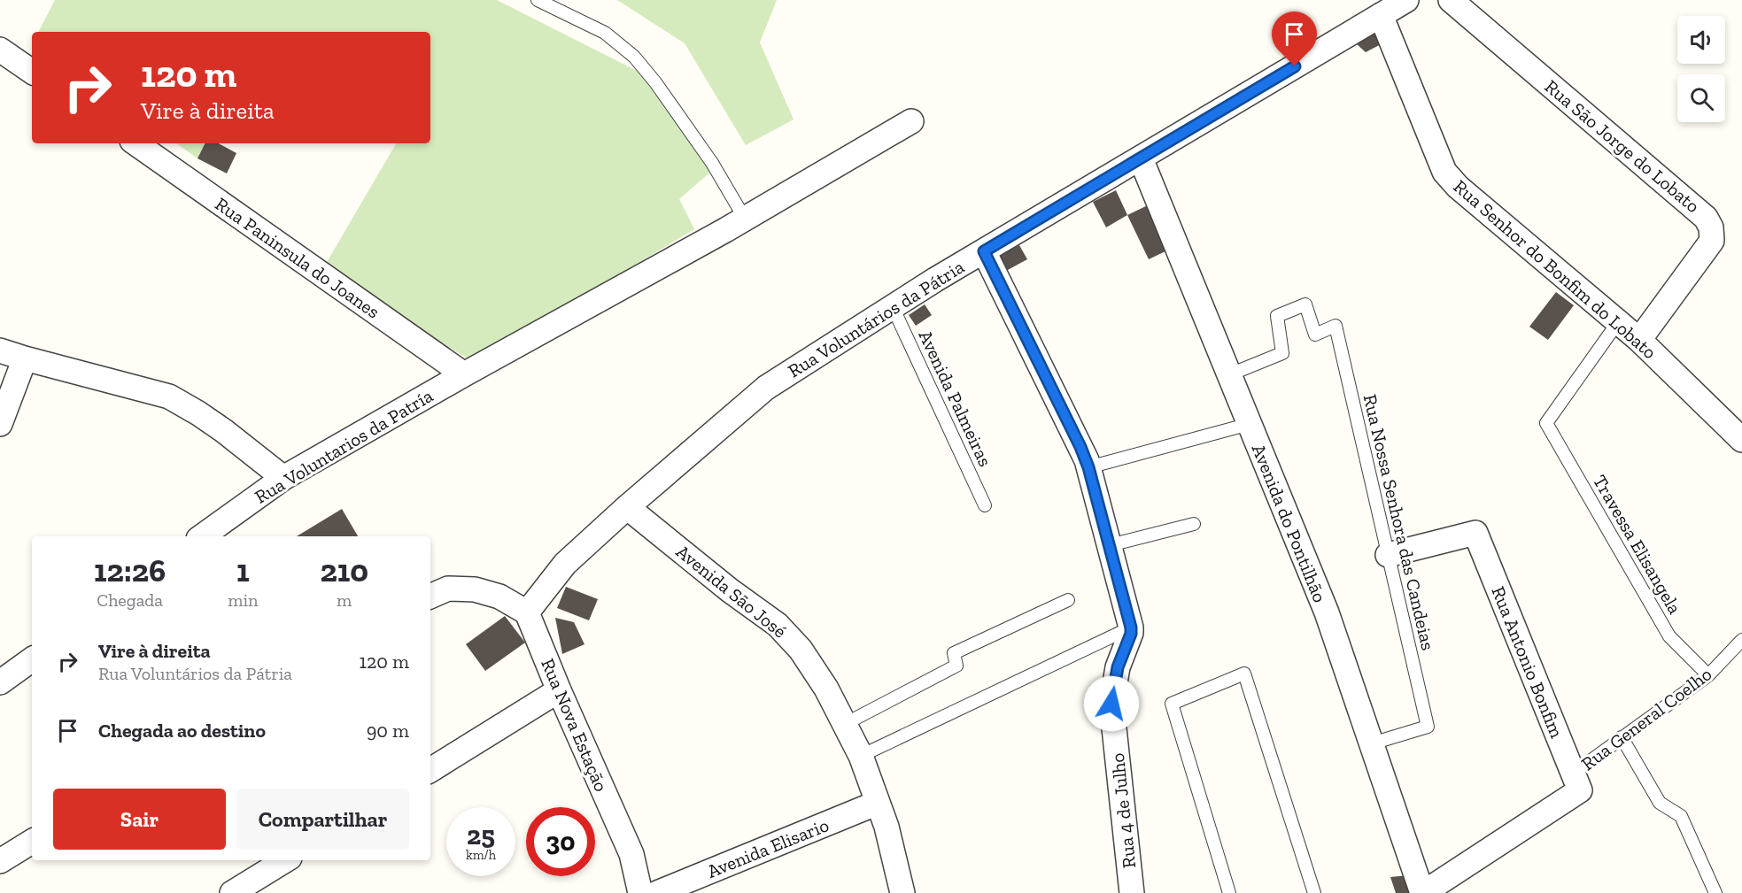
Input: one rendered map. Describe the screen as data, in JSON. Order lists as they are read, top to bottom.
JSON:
{
  "streets": {
    "street": [
      "Rua São Jorge do Lobato",
      "Rua Paninsula do Joanes",
      "Rua Senhor do Bonfim do Lobato",
      "Rua Voluntários da Pátria",
      "Rua Voluntarios da Patría",
      "Avenida do Pontilhão",
      "Avenida São José",
      "Rua Antonio Bonfim",
      "Rua General Coelho",
      "Rua Nova Estação",
      "Rua 4 de Julho",
      "Avenida Elisario"
    ],
    "lane": ["Avenida Palmeiras", "Rua Nossa Senhora das Candeias", "Travessa Elisangela"]
  },
  "crossings": [
    ["Rua São Jorge do Lobato", "Rua Senhor do Bonfim do Lobato"],
    ["Rua Paninsula do Joanes", "Rua Voluntarios da Patría"],
    ["Rua Senhor do Bonfim do Lobato", "Rua Voluntários da Pátria"],
    ["Rua Senhor do Bonfim do Lobato", "Travessa Elisangela"],
    ["Rua Voluntários da Pátria", "Avenida Palmeiras"],
    ["Rua Voluntários da Pátria", "Avenida do Pontilhão"],
    ["Rua Voluntários da Pátria", "Avenida São José"],
    ["Rua Voluntários da Pátria", "Rua Nova Estação"],
    ["Rua Nossa Senhora das Candeias", "Avenida do Pontilhão"],
    ["Rua Nossa Senhora das Candeias", "Rua Antonio Bonfim"],
    ["Avenida do Pontilhão", "Rua General Coelho"],
    ["Travessa Elisangela", "Rua General Coelho"],
    ["Avenida São José", "Avenida Elisario"],
    ["Rua Antonio Bonfim", "Rua General Coelho"]
  ],
  "page": {
    "turn": ["120 m", "Vire à direita"],
    "eta": [
      "12:26",
      "Chegada",
      "1",
      "min",
      "210",
      "m"
    ],
    "list": [
      {
        "name": "Vire à direita",
        "note": "Rua Voluntários da Pátria",
        "value": "120 m"
      },
      {
        "name": "Chegada ao destino",
        "value": "90 m"
      }
    ],
    "buttons": ["Sair", "Compartilhar"],
    "speed": "25 km/h",
    "limit": "30"
  }
}
